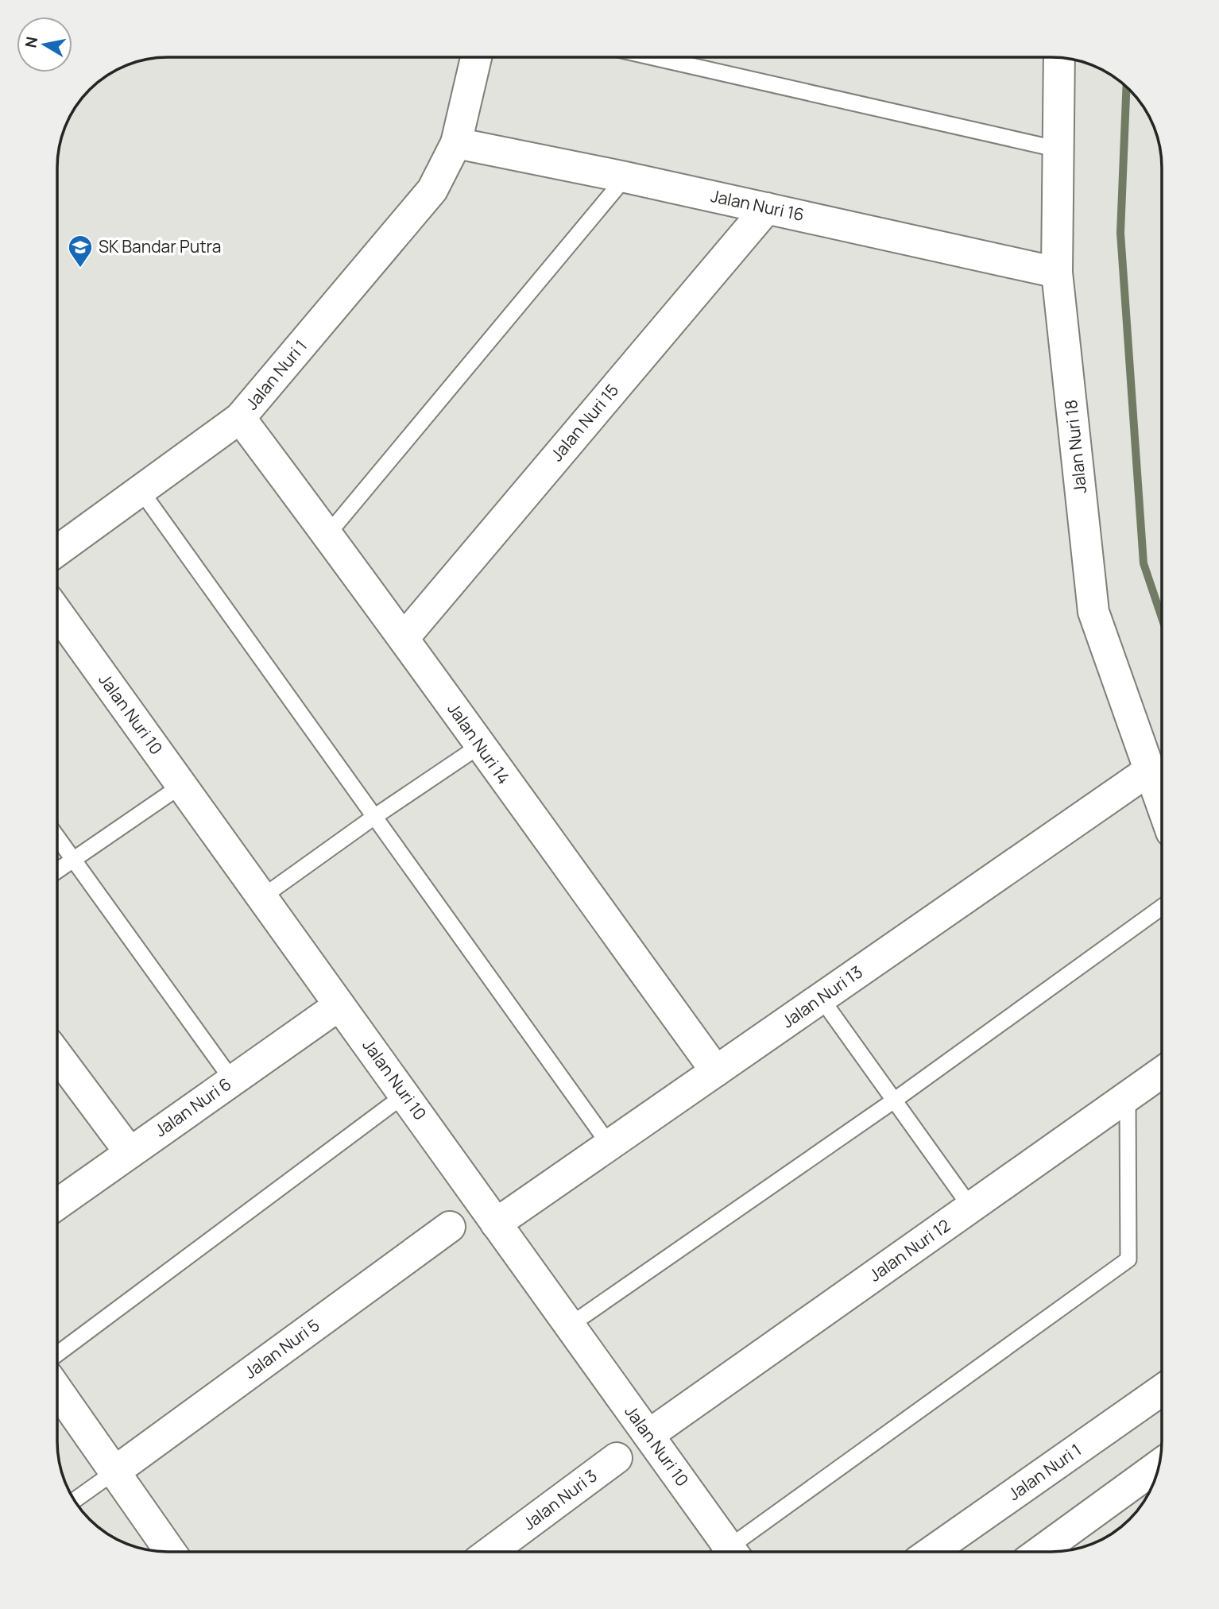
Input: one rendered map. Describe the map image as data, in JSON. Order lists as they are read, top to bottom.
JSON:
{
  "streets": {
    "street": [
      "Jalan Nuri 16",
      "Jalan Nuri 1",
      "Jalan Nuri 15",
      "Jalan Nuri 18",
      "Jalan Nuri 10",
      "Jalan Nuri 14",
      "Jalan Nuri 13",
      "Jalan Nuri 6",
      "Jalan Nuri 12",
      "Jalan Nuri 5",
      "Jalan Nuri 3"
    ]
  },
  "crossings": [
    ["Jalan Nuri 16", "Jalan Nuri 1"],
    ["Jalan Nuri 16", "Jalan Nuri 15"],
    ["Jalan Nuri 16", "Jalan Nuri 18"],
    ["Jalan Nuri 1", "Jalan Nuri 14"],
    ["Jalan Nuri 15", "Jalan Nuri 14"],
    ["Jalan Nuri 18", "Jalan Nuri 13"],
    ["Jalan Nuri 10", "Jalan Nuri 13"],
    ["Jalan Nuri 10", "Jalan Nuri 6"],
    ["Jalan Nuri 10", "Jalan Nuri 12"],
    ["Jalan Nuri 14", "Jalan Nuri 13"]
  ],
  "places": {
    "school or university": ["SK Bandar Putra"]
  },
  "north": "left"
}
